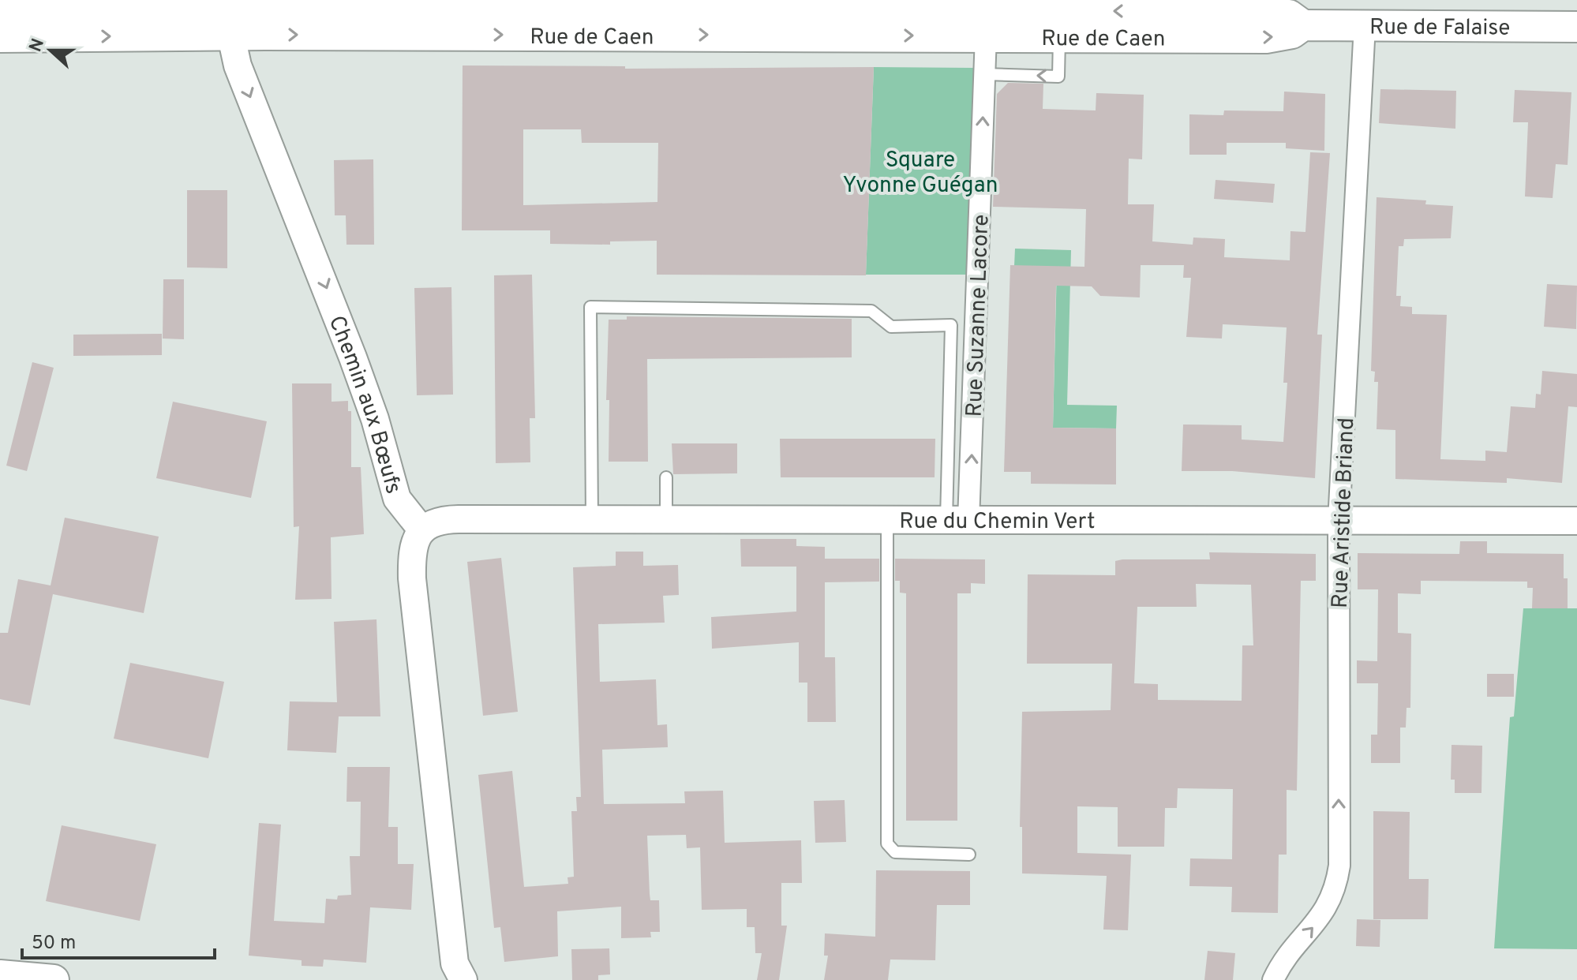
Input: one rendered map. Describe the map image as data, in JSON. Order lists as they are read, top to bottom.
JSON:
{
  "streets": {
    "main road": ["Rue de Falaise", "Rue de Caen"],
    "street": [
      "Rue Suzanne Lacore",
      "Chemin aux Bœufs",
      "Rue Aristide Briand",
      "Rue du Chemin Vert"
    ]
  },
  "crossings": [
    ["Rue de Falaise", "Rue de Caen"],
    ["Rue de Falaise", "Chemin aux Bœufs"],
    ["Rue de Falaise", "Rue Aristide Briand"],
    ["Rue de Caen", "Rue Suzanne Lacore"],
    ["Rue de Caen", "Chemin aux Bœufs"],
    ["Rue Suzanne Lacore", "Rue du Chemin Vert"],
    ["Chemin aux Bœufs", "Rue du Chemin Vert"],
    ["Rue Aristide Briand", "Rue du Chemin Vert"]
  ],
  "one_way": [
    "Rue de Caen",
    "Rue Suzanne Lacore",
    "Chemin aux Bœufs",
    "Rue Aristide Briand"
  ],
  "parks": ["Square Yvonne Guégan"],
  "scale_bar": "50 m",
  "north": "left"
}
